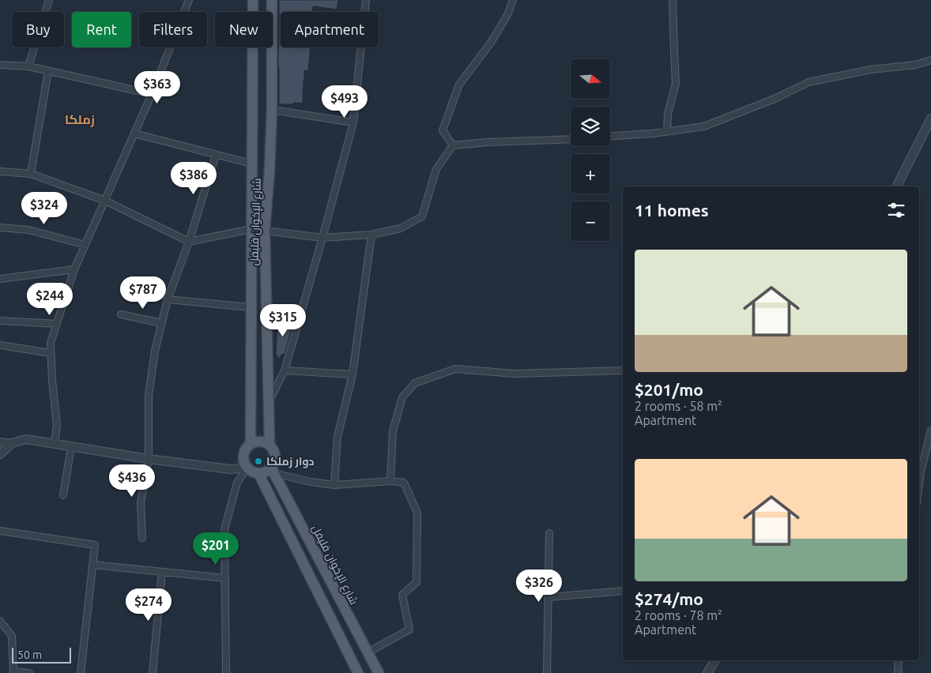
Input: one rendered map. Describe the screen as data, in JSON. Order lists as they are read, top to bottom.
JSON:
{
  "streets": {
    "main road": ["شارع الإخوان فليفل"]
  },
  "districts": ["زملكا"],
  "places": ["دوار زملكا"],
  "scale_bar": "50 m",
  "north": "right",
  "page": {
    "chip": [
      "Buy",
      "Rent",
      "Filters",
      "New",
      "Apartment"
    ],
    "map_buttons": ["+", "−"],
    "price": [
      "$363",
      "$493",
      "$386",
      "$324",
      "$787",
      "$244",
      "$315",
      "$436",
      "$201",
      "$326",
      "$274"
    ],
    "heading": "11 homes",
    "list": [
      {
        "name": "$201/mo",
        "note": "2 rooms · 58 m² · Apartment"
      },
      {
        "name": "$274/mo",
        "note": "2 rooms · 78 m² · Apartment"
      }
    ],
    "scale": "50 m"
  }
}
